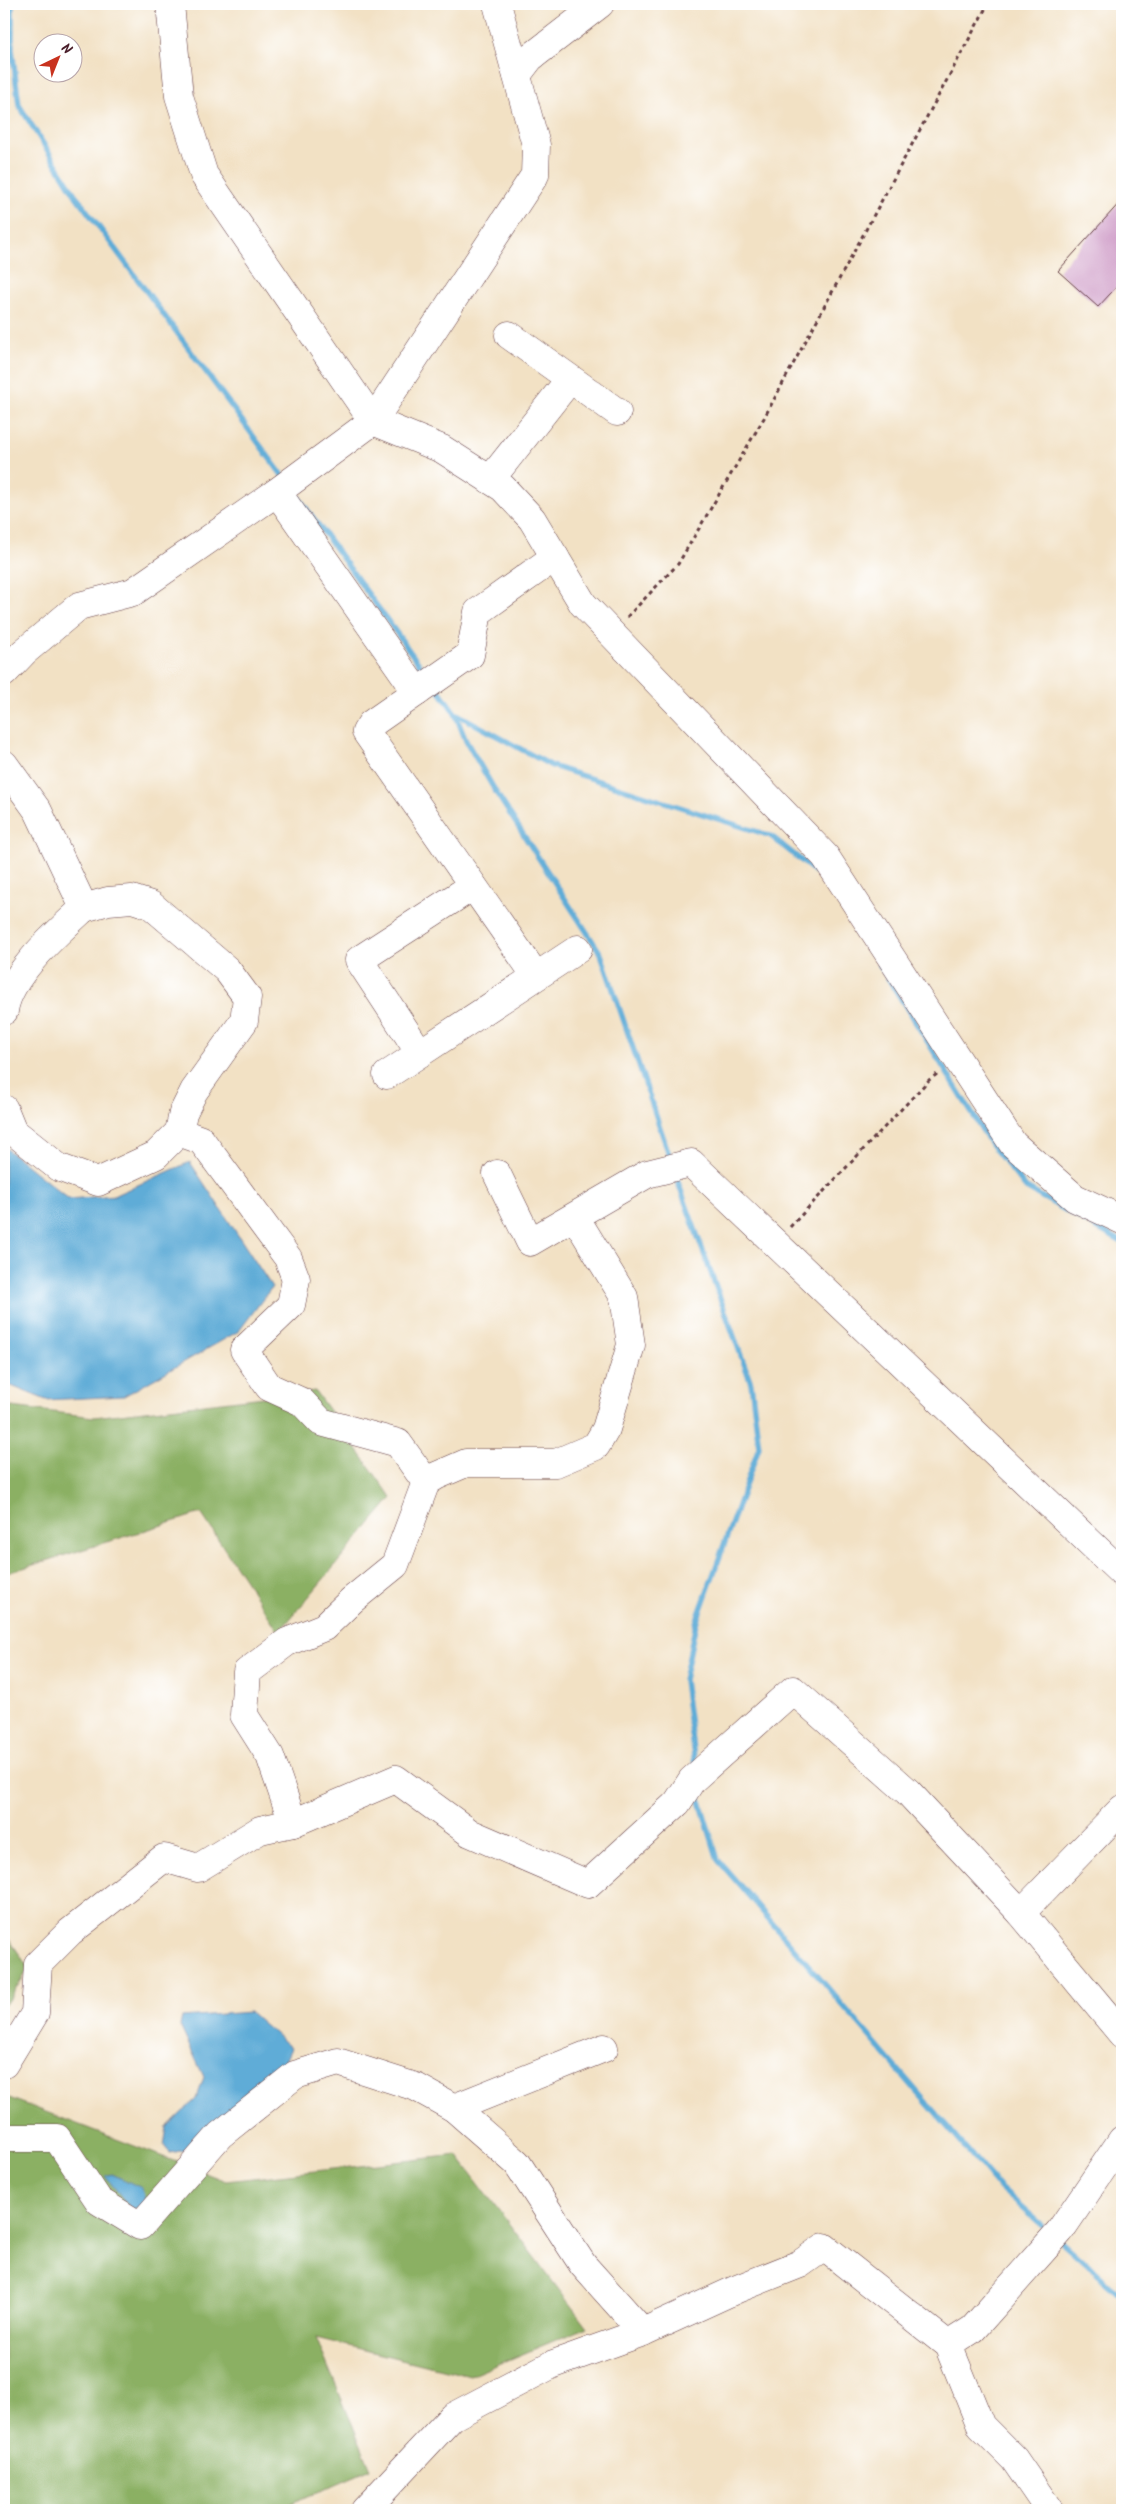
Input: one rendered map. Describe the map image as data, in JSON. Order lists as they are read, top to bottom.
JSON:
{
  "north": "top right"
}
